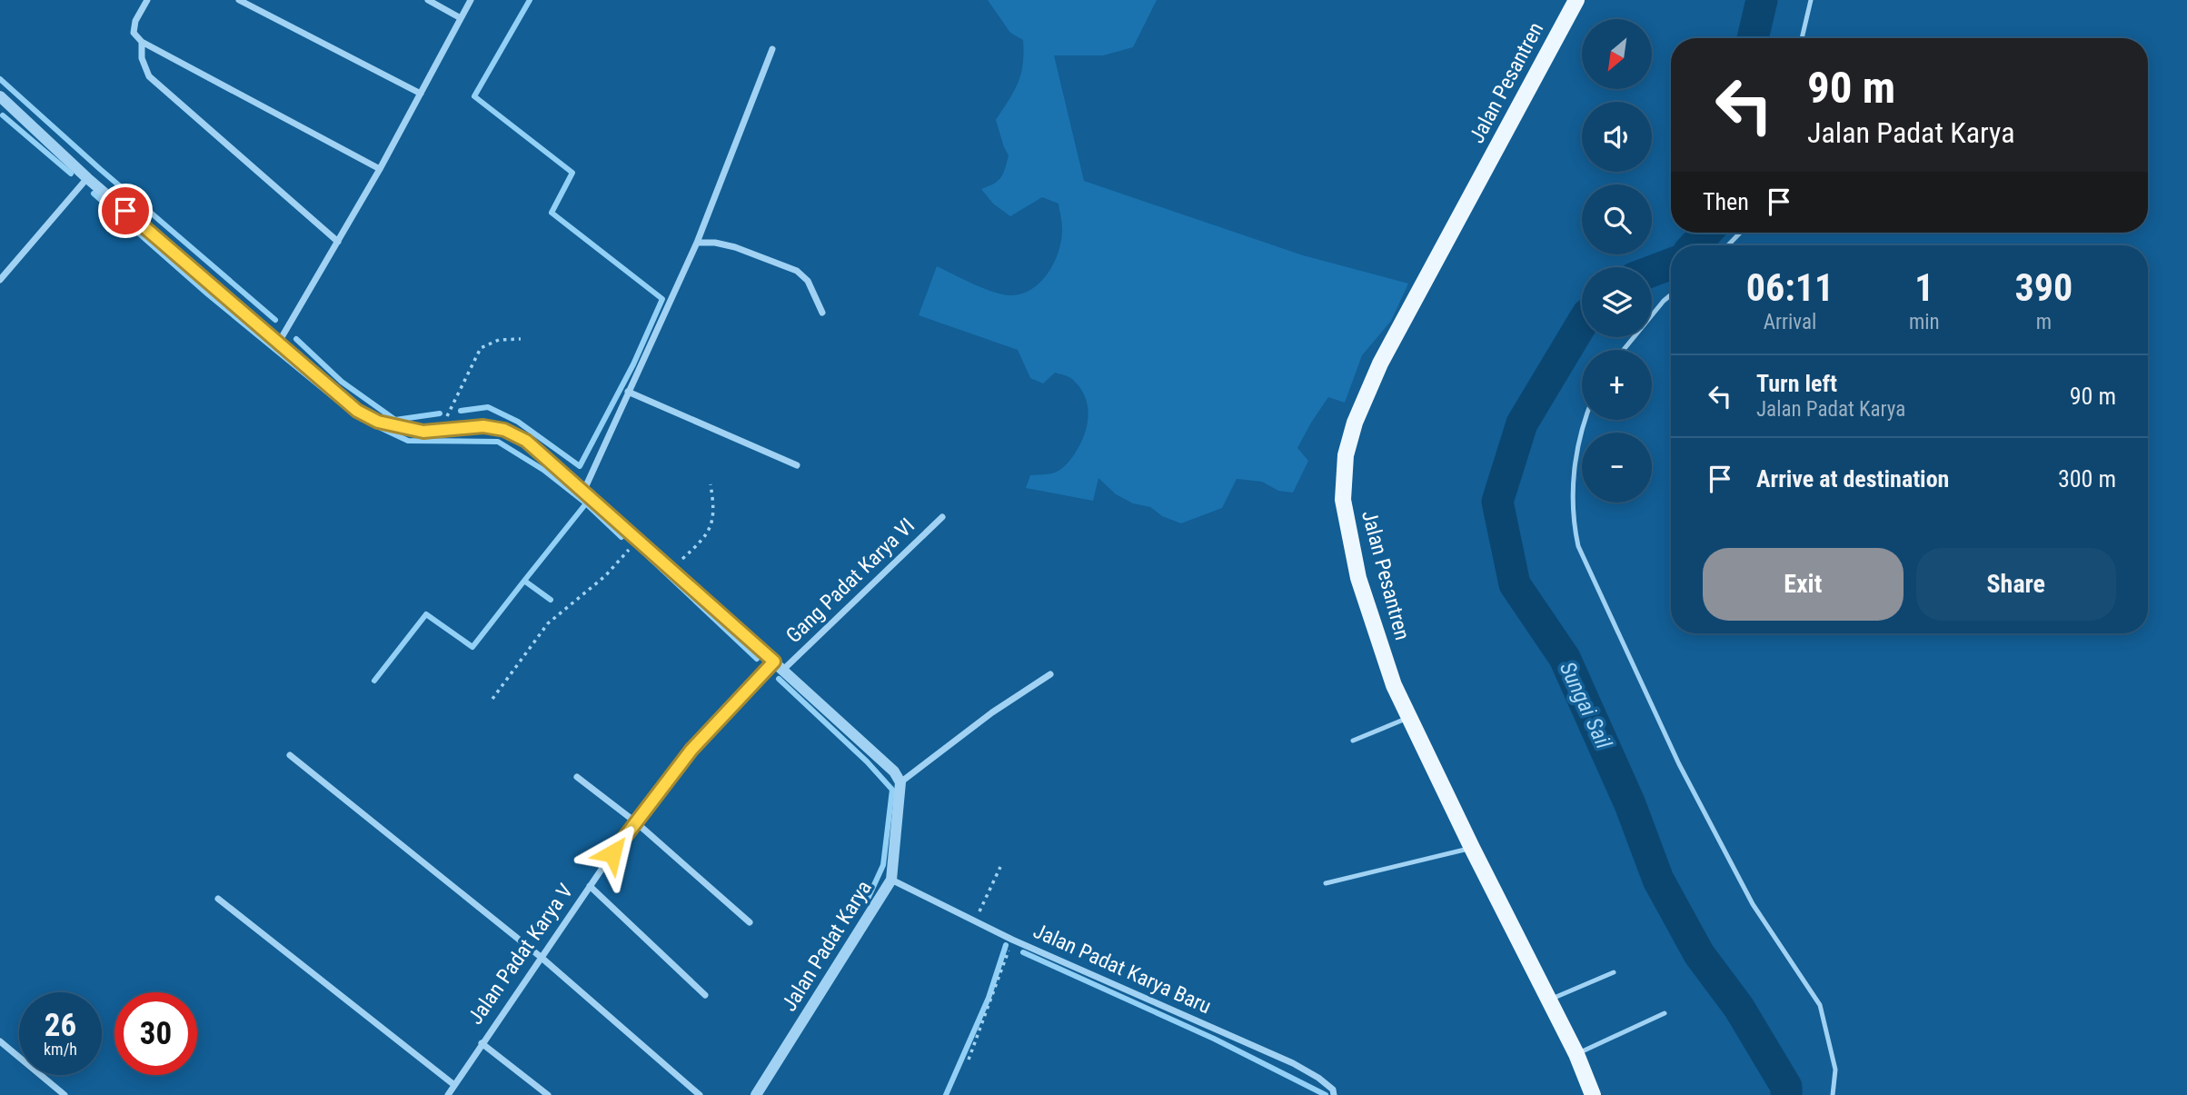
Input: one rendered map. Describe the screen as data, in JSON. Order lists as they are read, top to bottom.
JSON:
{
  "streets": {
    "main road": ["Jalan Pesantren"],
    "street": [
      "Gang Padat Karya VI",
      "Jalan Padat Karya",
      "Jalan Padat Karya V",
      "Jalan Padat Karya Baru"
    ]
  },
  "crossings": [
    ["Gang Padat Karya VI", "Jalan Padat Karya V"],
    ["Jalan Padat Karya", "Jalan Padat Karya Baru"]
  ],
  "water": ["Sungai Sail"],
  "north": "bottom left",
  "page": {
    "map_buttons": ["+", "−"],
    "turn": ["90 m", "Jalan Padat Karya"],
    "then": "Then",
    "eta": [
      "06:11",
      "Arrival",
      "1",
      "min",
      "390",
      "m"
    ],
    "list": [
      {
        "name": "Turn left",
        "note": "Jalan Padat Karya",
        "value": "90 m"
      },
      {
        "name": "Arrive at destination",
        "value": "300 m"
      }
    ],
    "buttons": ["Exit", "Share"],
    "speed": "26 km/h",
    "limit": "30"
  }
}
